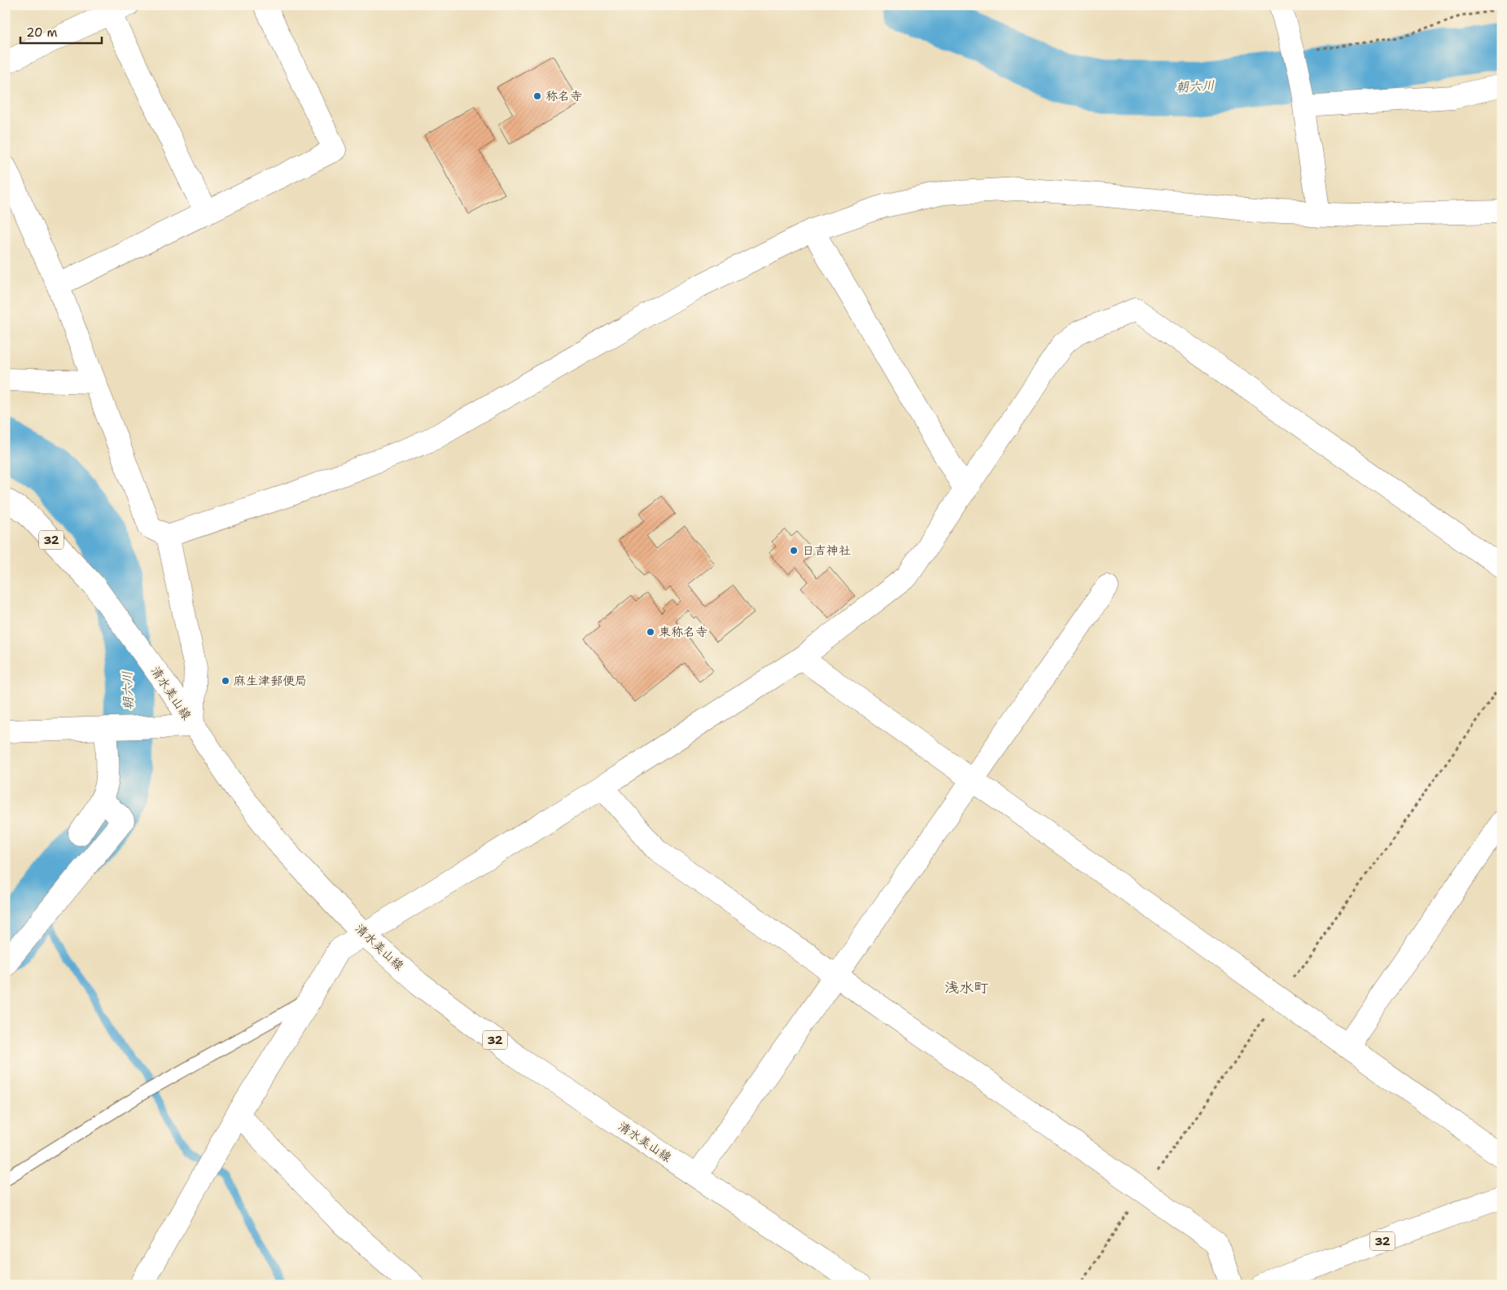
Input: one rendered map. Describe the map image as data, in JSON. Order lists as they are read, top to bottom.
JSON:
{
  "streets": {
    "street": ["32", "清水美山線"]
  },
  "districts": ["浅水町"],
  "water": ["朝六川"],
  "places": [
    "称名寺",
    "日吉神社",
    "東称名寺",
    "麻生津郵便局"
  ],
  "scale_bar": "20 m"
}
